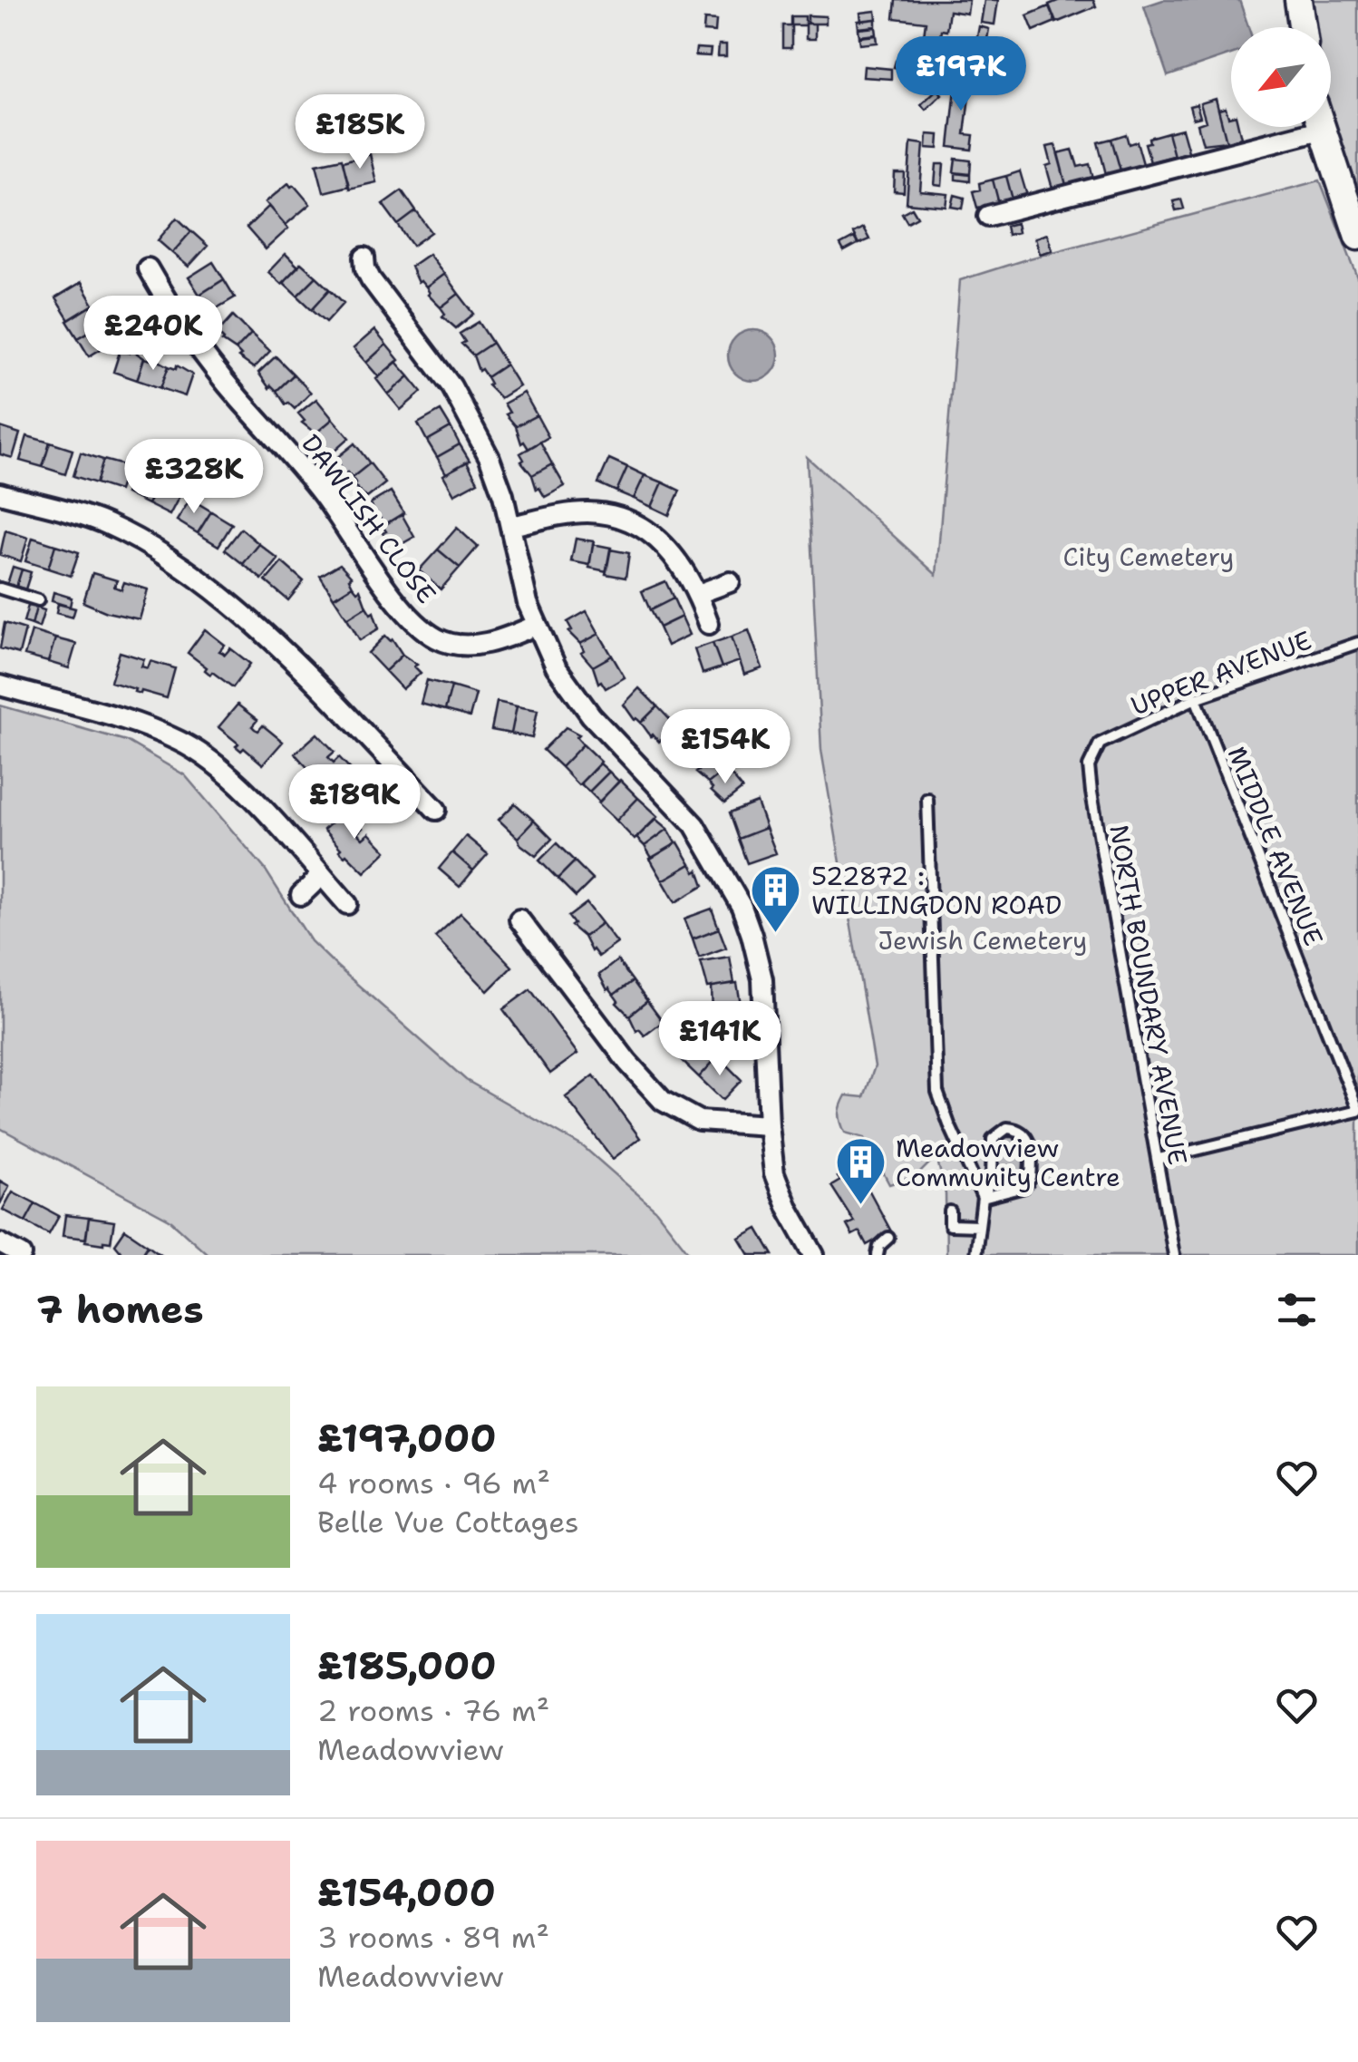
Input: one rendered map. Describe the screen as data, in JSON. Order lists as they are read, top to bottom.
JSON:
{
  "streets": {
    "street": ["DAWLISH CLOSE"],
    "lane": ["UPPER AVENUE", "MIDDLE AVENUE", "NORTH BOUNDARY AVENUE"]
  },
  "crossings": [
    ["UPPER AVENUE", "MIDDLE AVENUE"],
    ["UPPER AVENUE", "NORTH BOUNDARY AVENUE"]
  ],
  "parks": ["City Cemetery", "Jewish Cemetery"],
  "places": {
    "building": ["522872 : WILLINGDON ROAD", "Meadowview Community Centre"]
  },
  "north": "bottom left",
  "page": {
    "price": [
      "£197K",
      "£185K",
      "£240K",
      "£328K",
      "£154K",
      "£189K",
      "£141K"
    ],
    "heading": "7 homes",
    "list": [
      {
        "name": "£197,000",
        "note": "4 rooms · 96 m² · Belle Vue Cottages"
      },
      {
        "name": "£185,000",
        "note": "2 rooms · 76 m² · Meadowview"
      },
      {
        "name": "£154,000",
        "note": "3 rooms · 89 m² · Meadowview"
      }
    ]
  }
}
